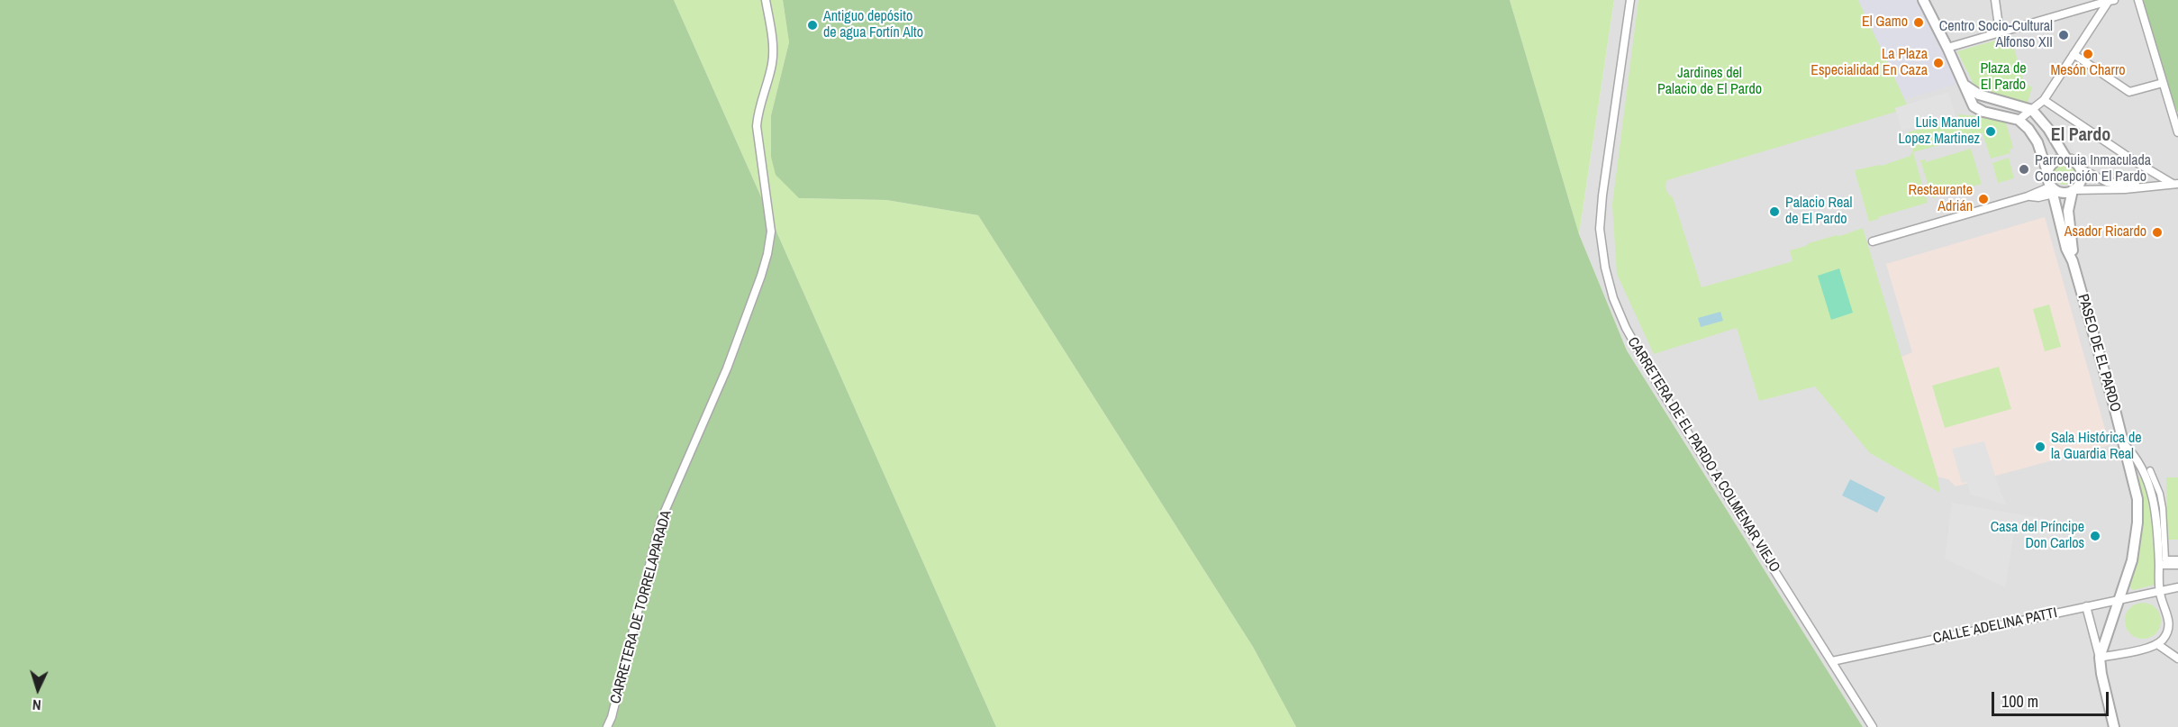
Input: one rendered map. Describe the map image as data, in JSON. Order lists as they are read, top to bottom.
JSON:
{
  "streets": {
    "street": [
      "PASEO DE EL PARDO",
      "CARRETERA DE EL PARDO A COLMENAR VIEJO",
      "CARRETERA DE TORRELAPARADA",
      "CALLE ADELINA PATTI"
    ]
  },
  "crossings": [
    ["PASEO DE EL PARDO", "CALLE ADELINA PATTI"],
    ["CARRETERA DE EL PARDO A COLMENAR VIEJO", "CALLE ADELINA PATTI"]
  ],
  "districts": ["El Pardo"],
  "parks": ["Plaza de El Pardo", "Jardines del Palacio de El Pardo"],
  "places": [
    "El Gamo",
    "Antiguo depósito de agua Fortín Alto",
    "Centro Socio-Cultural Alfonso XII",
    "Mesón Charro",
    "La Plaza Especialidad En Caza",
    "Luis Manuel Lopez Martinez",
    "Parroquia Inmaculada Concepción El Pardo",
    "Restaurante Adrián",
    "Palacio Real de El Pardo",
    "Asador Ricardo",
    "Sala Histórica de la Guardia Real",
    "Casa del Príncipe Don Carlos"
  ],
  "scale_bar": "100 m",
  "north": "bottom"
}
